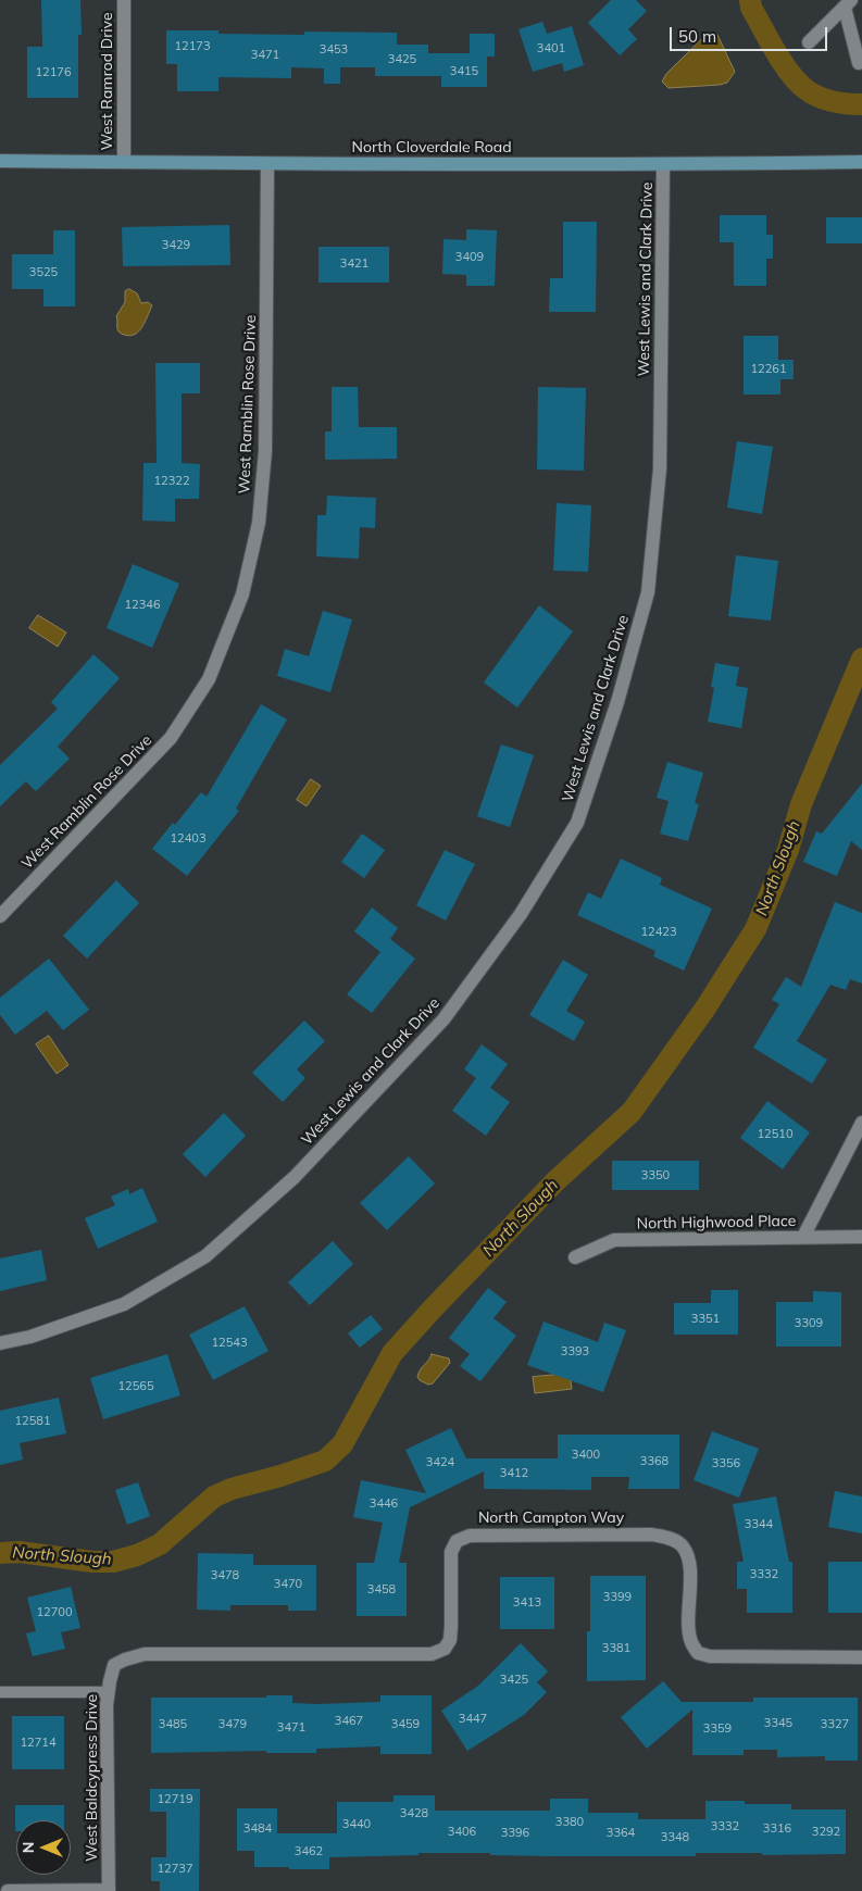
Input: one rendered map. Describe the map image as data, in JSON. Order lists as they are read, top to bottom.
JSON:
{
  "streets": {
    "main road": ["North Cloverdale Road"],
    "street": [
      "West Ramrod Drive",
      "West Lewis and Clark Drive",
      "West Ramblin Rose Drive",
      "North Highwood Place",
      "North Campton Way",
      "West Baldcypress Drive"
    ]
  },
  "crossings": [
    ["West Ramrod Drive", "North Cloverdale Road"],
    ["North Cloverdale Road", "West Lewis and Clark Drive"],
    ["North Cloverdale Road", "West Ramblin Rose Drive"],
    ["North Campton Way", "West Baldcypress Drive"]
  ],
  "water": ["North Slough"],
  "house_numbers": [
    "12173",
    "3401",
    "3453",
    "3471",
    "3425",
    "3415",
    "12176",
    "3429",
    "3409",
    "3421",
    "3525",
    "12261",
    "12322",
    "12346",
    "12403",
    "12423",
    "12510",
    "3350",
    "3351",
    "3309",
    "12543",
    "3393",
    "12565",
    "12581",
    "3400",
    "3368",
    "3424",
    "3356",
    "3412",
    "3446",
    "3344",
    "3332",
    "3478",
    "3470",
    "3458",
    "3399",
    "3413",
    "12700",
    "3381",
    "3425",
    "3447",
    "3467",
    "3345",
    "3485",
    "3479",
    "3459",
    "3327",
    "3471",
    "3359",
    "12714",
    "12719",
    "3428",
    "3380",
    "3440",
    "3332",
    "3484",
    "3316",
    "3406",
    "3292",
    "3396",
    "3364",
    "3348",
    "3462",
    "12737"
  ],
  "scale_bar": "50 m",
  "north": "left"
}
